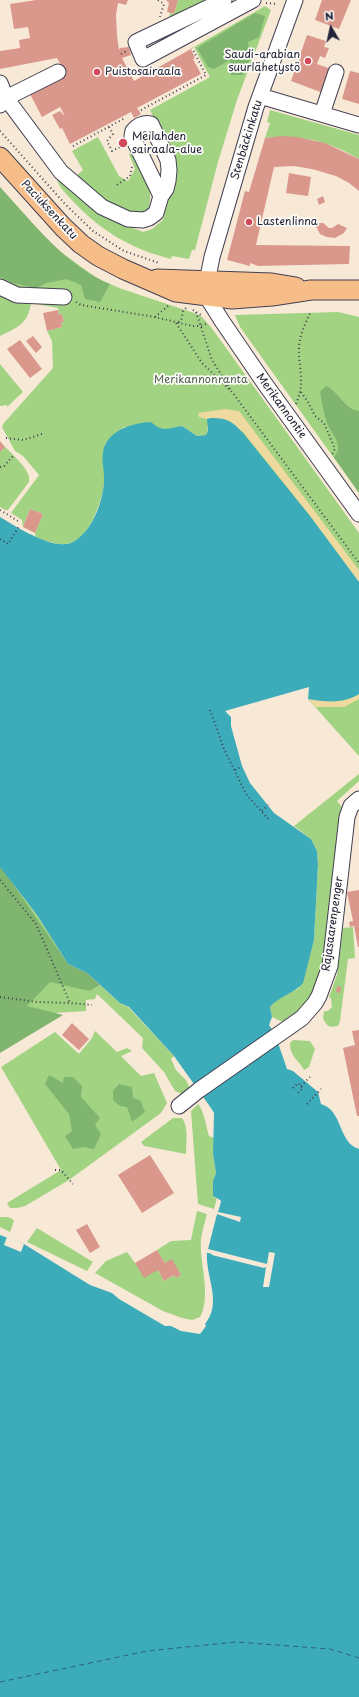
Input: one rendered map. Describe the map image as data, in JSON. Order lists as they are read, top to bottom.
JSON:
{
  "streets": {
    "main road": ["Paciuksenkatu"],
    "street": ["Stenbäckinkatu", "Merikannontie", "Rajasaarenpenger"]
  },
  "crossings": [
    ["Stenbäckinkatu", "Paciuksenkatu"],
    ["Stenbäckinkatu", "Merikannontie"],
    ["Paciuksenkatu", "Merikannontie"]
  ],
  "parks": ["Merikannonranta"],
  "places": [
    "Saudi-arabian suurlähetystö",
    "Puistosairaala",
    "Meilahden sairaala-alue",
    "Lastenlinna"
  ],
  "north": "top"
}
